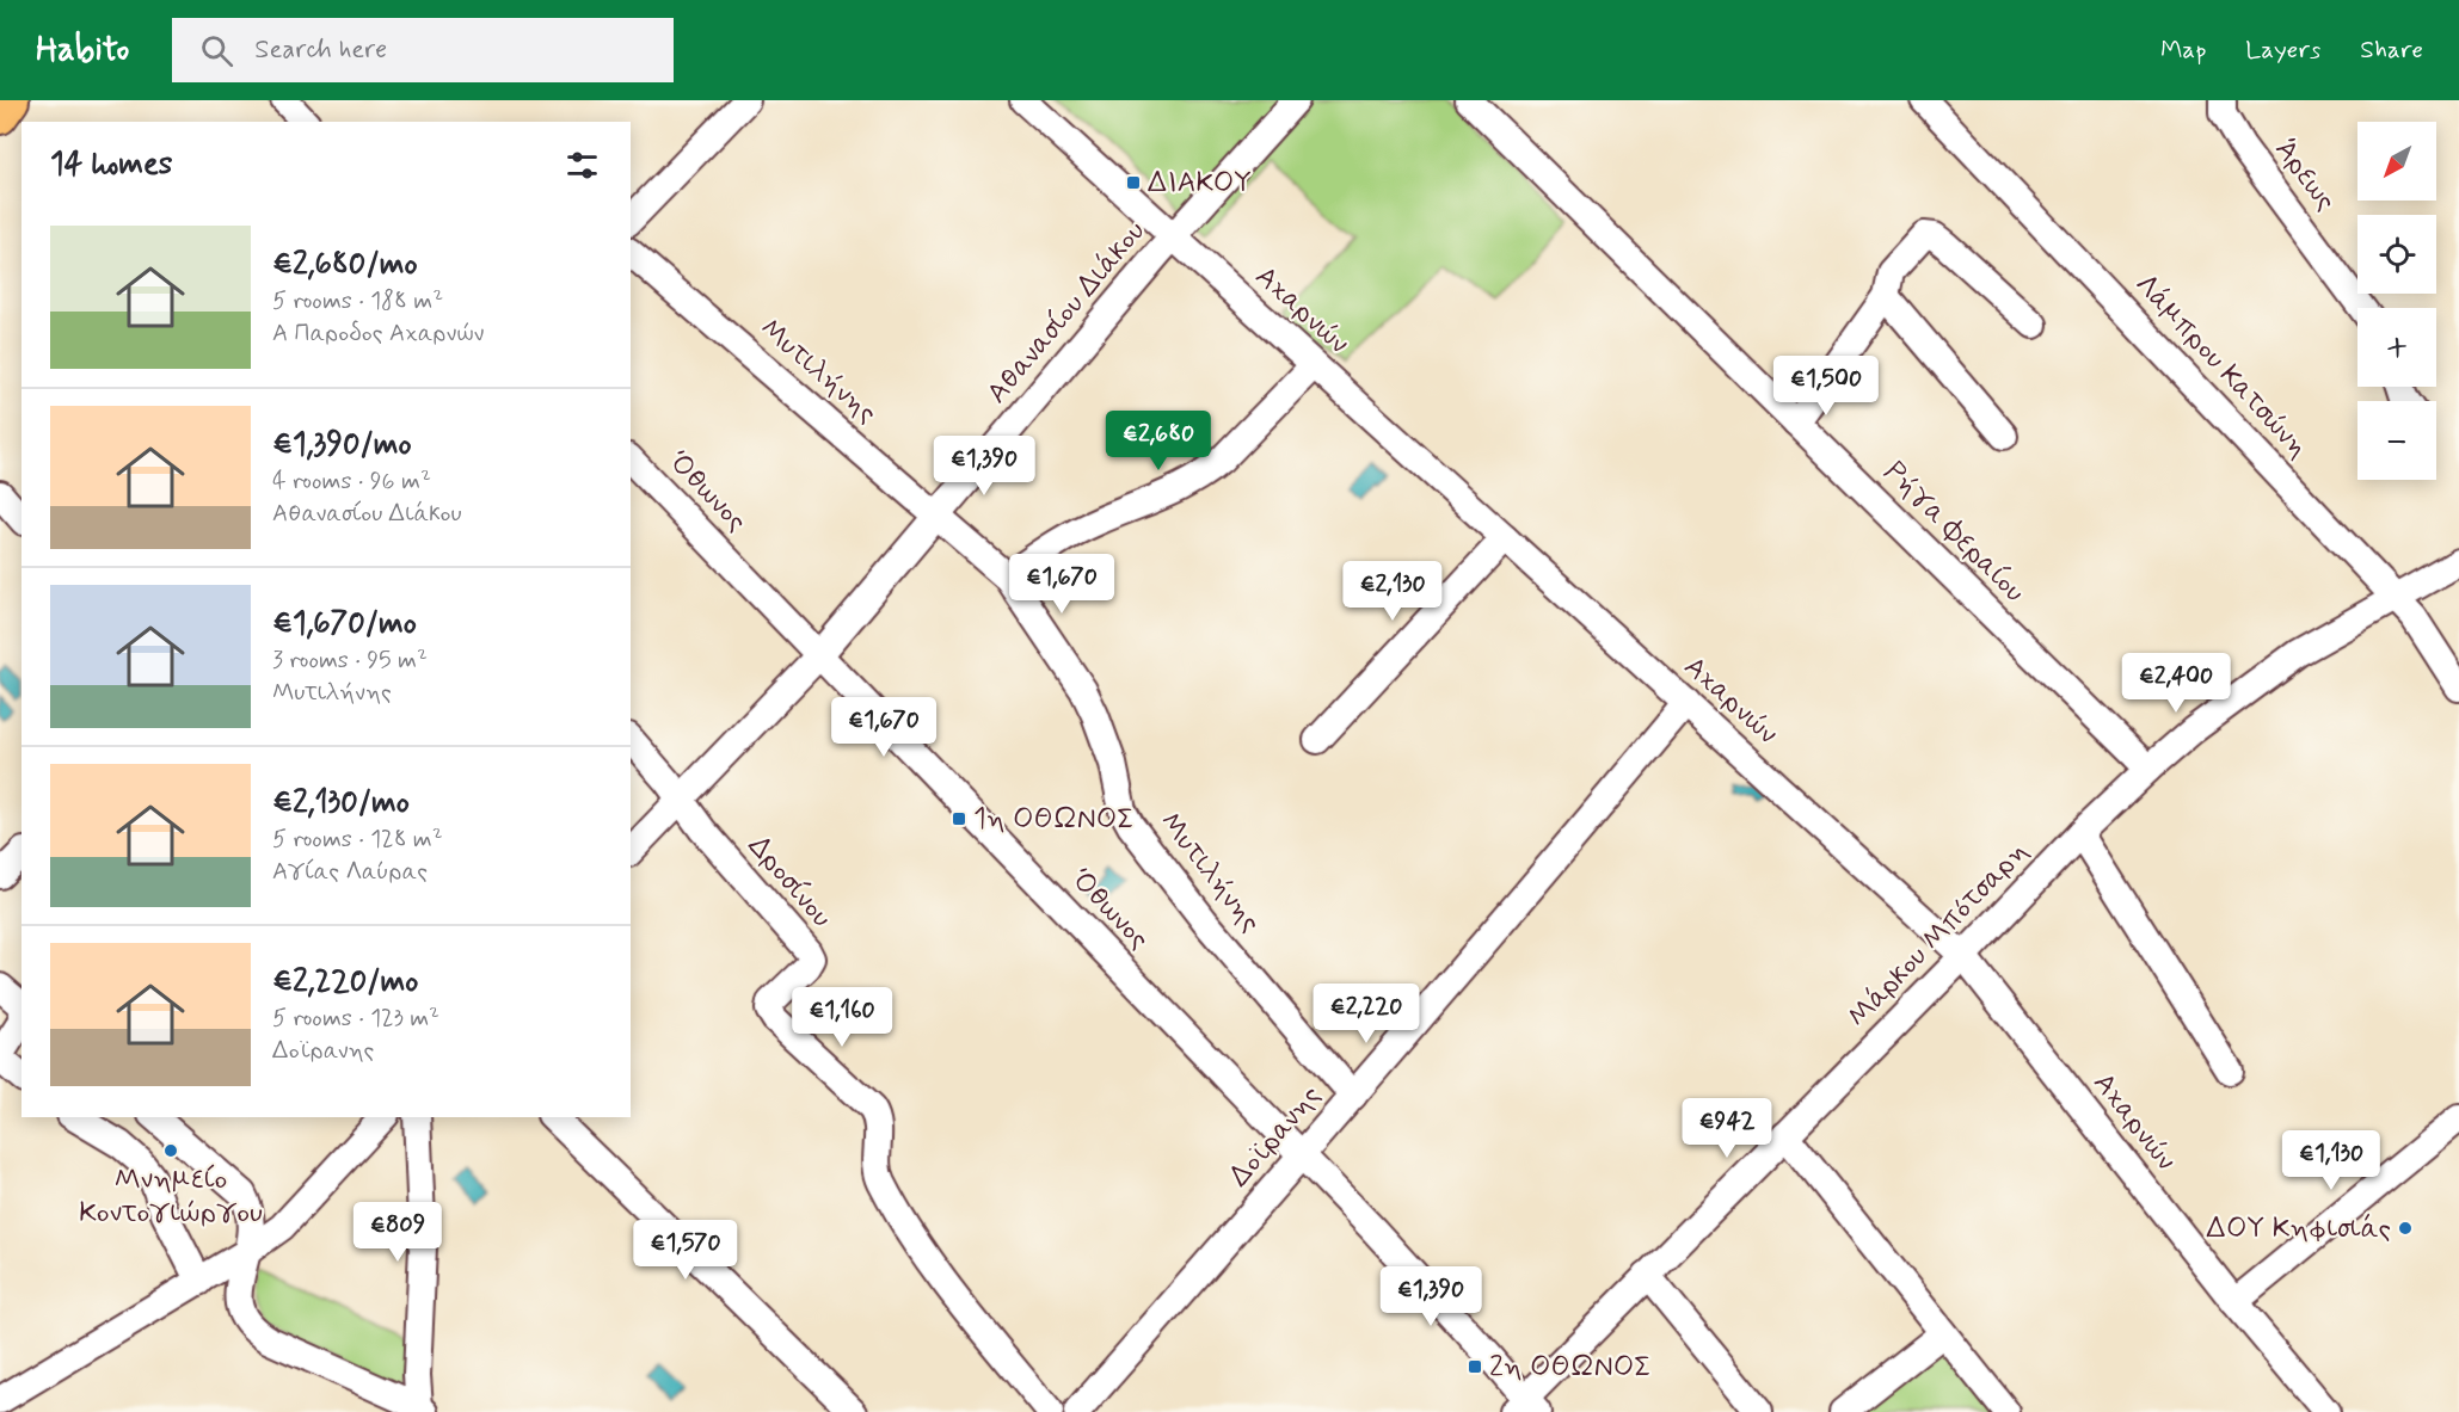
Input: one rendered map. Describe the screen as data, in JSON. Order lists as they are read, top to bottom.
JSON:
{
  "streets": {
    "street": [
      "Άρεως",
      "Αχαρνών",
      "Αθανασίου Διάκου",
      "Λάμπρου Κατσώνη",
      "Μυτιλήνης",
      "Όθωνος",
      "Ρήγα Φεραίου",
      "Δροσίνου",
      "Μάρκου Μπότσαρη",
      "Δοϊρανης"
    ]
  },
  "crossings": [
    ["Αχαρνών", "Αθανασίου Διάκου"],
    ["Αχαρνών", "Μάρκου Μπότσαρη"],
    ["Αχαρνών", "Δοϊρανης"],
    ["Αθανασίου Διάκου", "Μυτιλήνης"],
    ["Αθανασίου Διάκου", "Όθωνος"],
    ["Αθανασίου Διάκου", "Δροσίνου"],
    ["Λάμπρου Κατσώνη", "Μάρκου Μπότσαρη"],
    ["Μυτιλήνης", "Δοϊρανης"],
    ["Όθωνος", "Μάρκου Μπότσαρη"],
    ["Όθωνος", "Δοϊρανης"],
    ["Ρήγα Φεραίου", "Μάρκου Μπότσαρη"]
  ],
  "places": {
    "transit": ["ΔΙΑΚΟΥ", "1η ΟΘΩΝΟΣ", "2η ΟΘΩΝΟΣ"],
    "other": ["Μνημείο Κοντογιώργου", "ΔΟΥ Κηφισιάς"]
  },
  "north": "bottom left",
  "page": {
    "header": "Habito",
    "search": "Search here",
    "nav": ["Map", "Layers", "Share"],
    "map_buttons": ["+", "−"],
    "heading": "14 homes",
    "list": [
      {
        "name": "€2,680/mo",
        "note": "5 rooms · 188 m² · Α Παροδος Αχαρνών"
      },
      {
        "name": "€1,390/mo",
        "note": "4 rooms · 96 m² · Αθανασίου Διάκου"
      },
      {
        "name": "€1,670/mo",
        "note": "3 rooms · 95 m² · Μυτιλήνης"
      },
      {
        "name": "€2,130/mo",
        "note": "5 rooms · 128 m² · Αγίας Λαύρας"
      },
      {
        "name": "€2,220/mo",
        "note": "5 rooms · 123 m² · Δοϊρανης"
      }
    ],
    "price": [
      "€1,500",
      "€2,680",
      "€1,390",
      "€1,670",
      "€2,130",
      "€2,400",
      "€1,670",
      "€2,220",
      "€1,160",
      "€942",
      "€1,130",
      "€809",
      "€1,570",
      "€1,390"
    ]
  }
}
